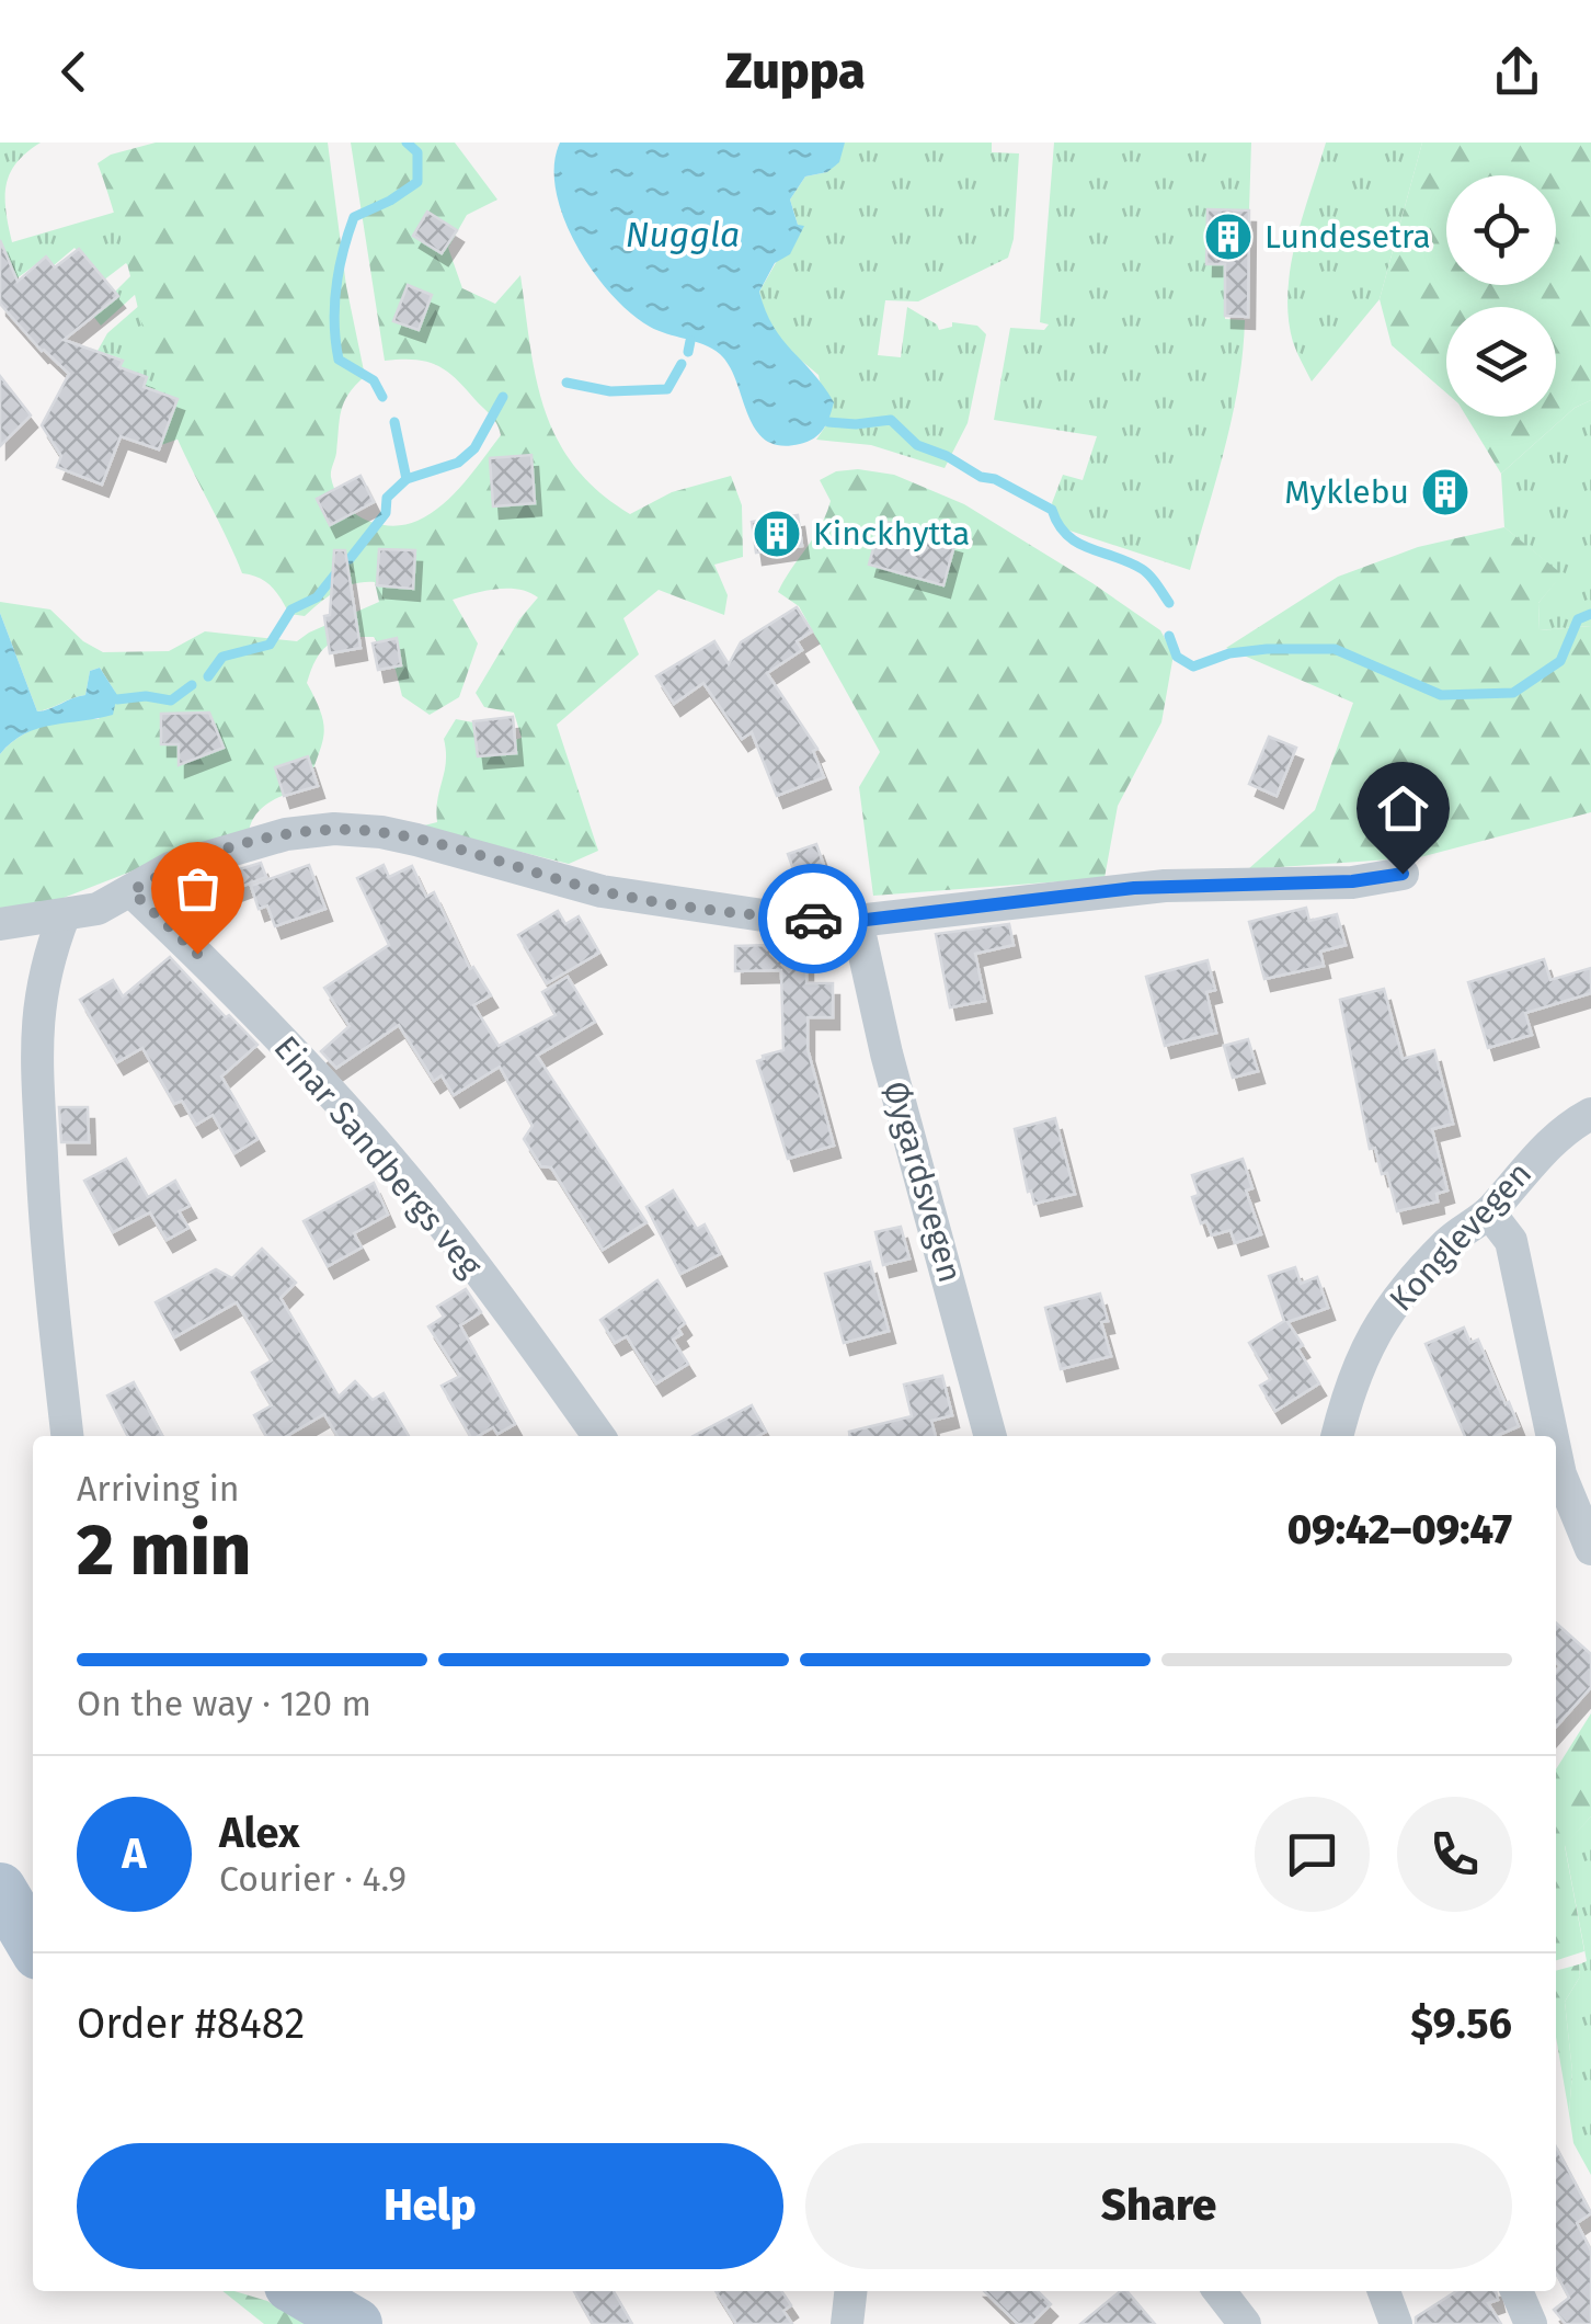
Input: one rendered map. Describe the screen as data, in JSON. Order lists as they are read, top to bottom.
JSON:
{
  "streets": {
    "street": ["Einar Sandbergs veg", "Øygardsvegen", "Konglevegen"]
  },
  "water": ["Nuggla"],
  "places": {
    "building": ["Lundesetra", "Myklebu", "Kinckhytta"]
  },
  "page": {
    "header": "Zuppa",
    "heading": ["2 min", "Arriving in", "09:42–09:47"],
    "panel": [
      "Alex",
      "Courier · 4.9",
      "Order #8482",
      "$9.56"
    ],
    "bar": "On the way · 120 m",
    "round": "A",
    "buttons": ["Help", "Share"]
  }
}
